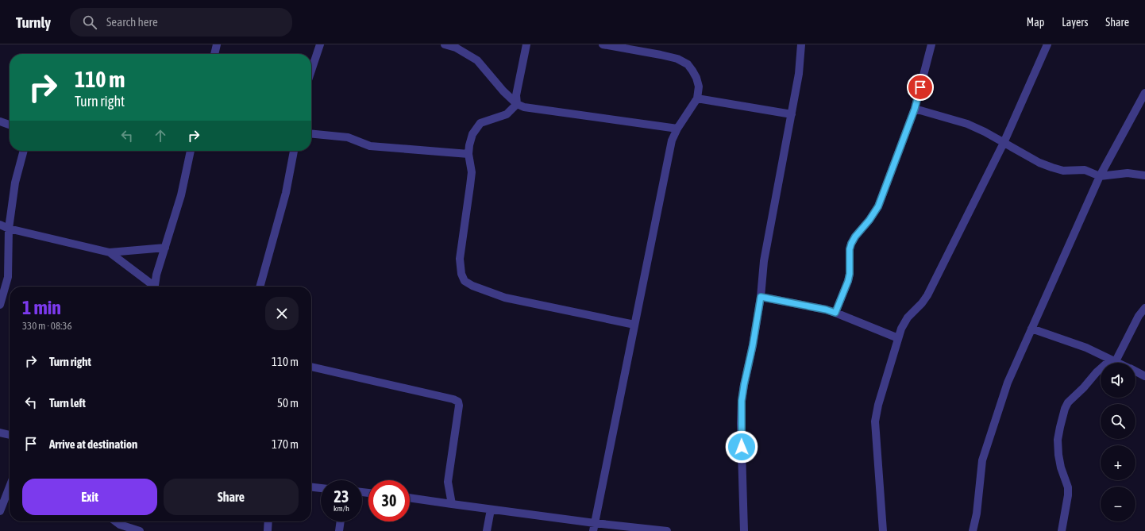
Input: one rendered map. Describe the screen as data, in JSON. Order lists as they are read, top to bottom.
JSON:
{
  "page": {
    "header": "Turnly",
    "search": "Search here",
    "nav": ["Map", "Layers", "Share"],
    "turn": ["110 m", "Turn right"],
    "heading": ["1 min", "330 m · 08:36"],
    "list": [
      {
        "name": "Turn right",
        "value": "110 m"
      },
      {
        "name": "Turn left",
        "value": "50 m"
      },
      {
        "name": "Arrive at destination",
        "value": "170 m"
      }
    ],
    "map_buttons": ["+", "−"],
    "buttons": ["Exit", "Share"],
    "speed": "23 km/h",
    "limit": "30"
  }
}
